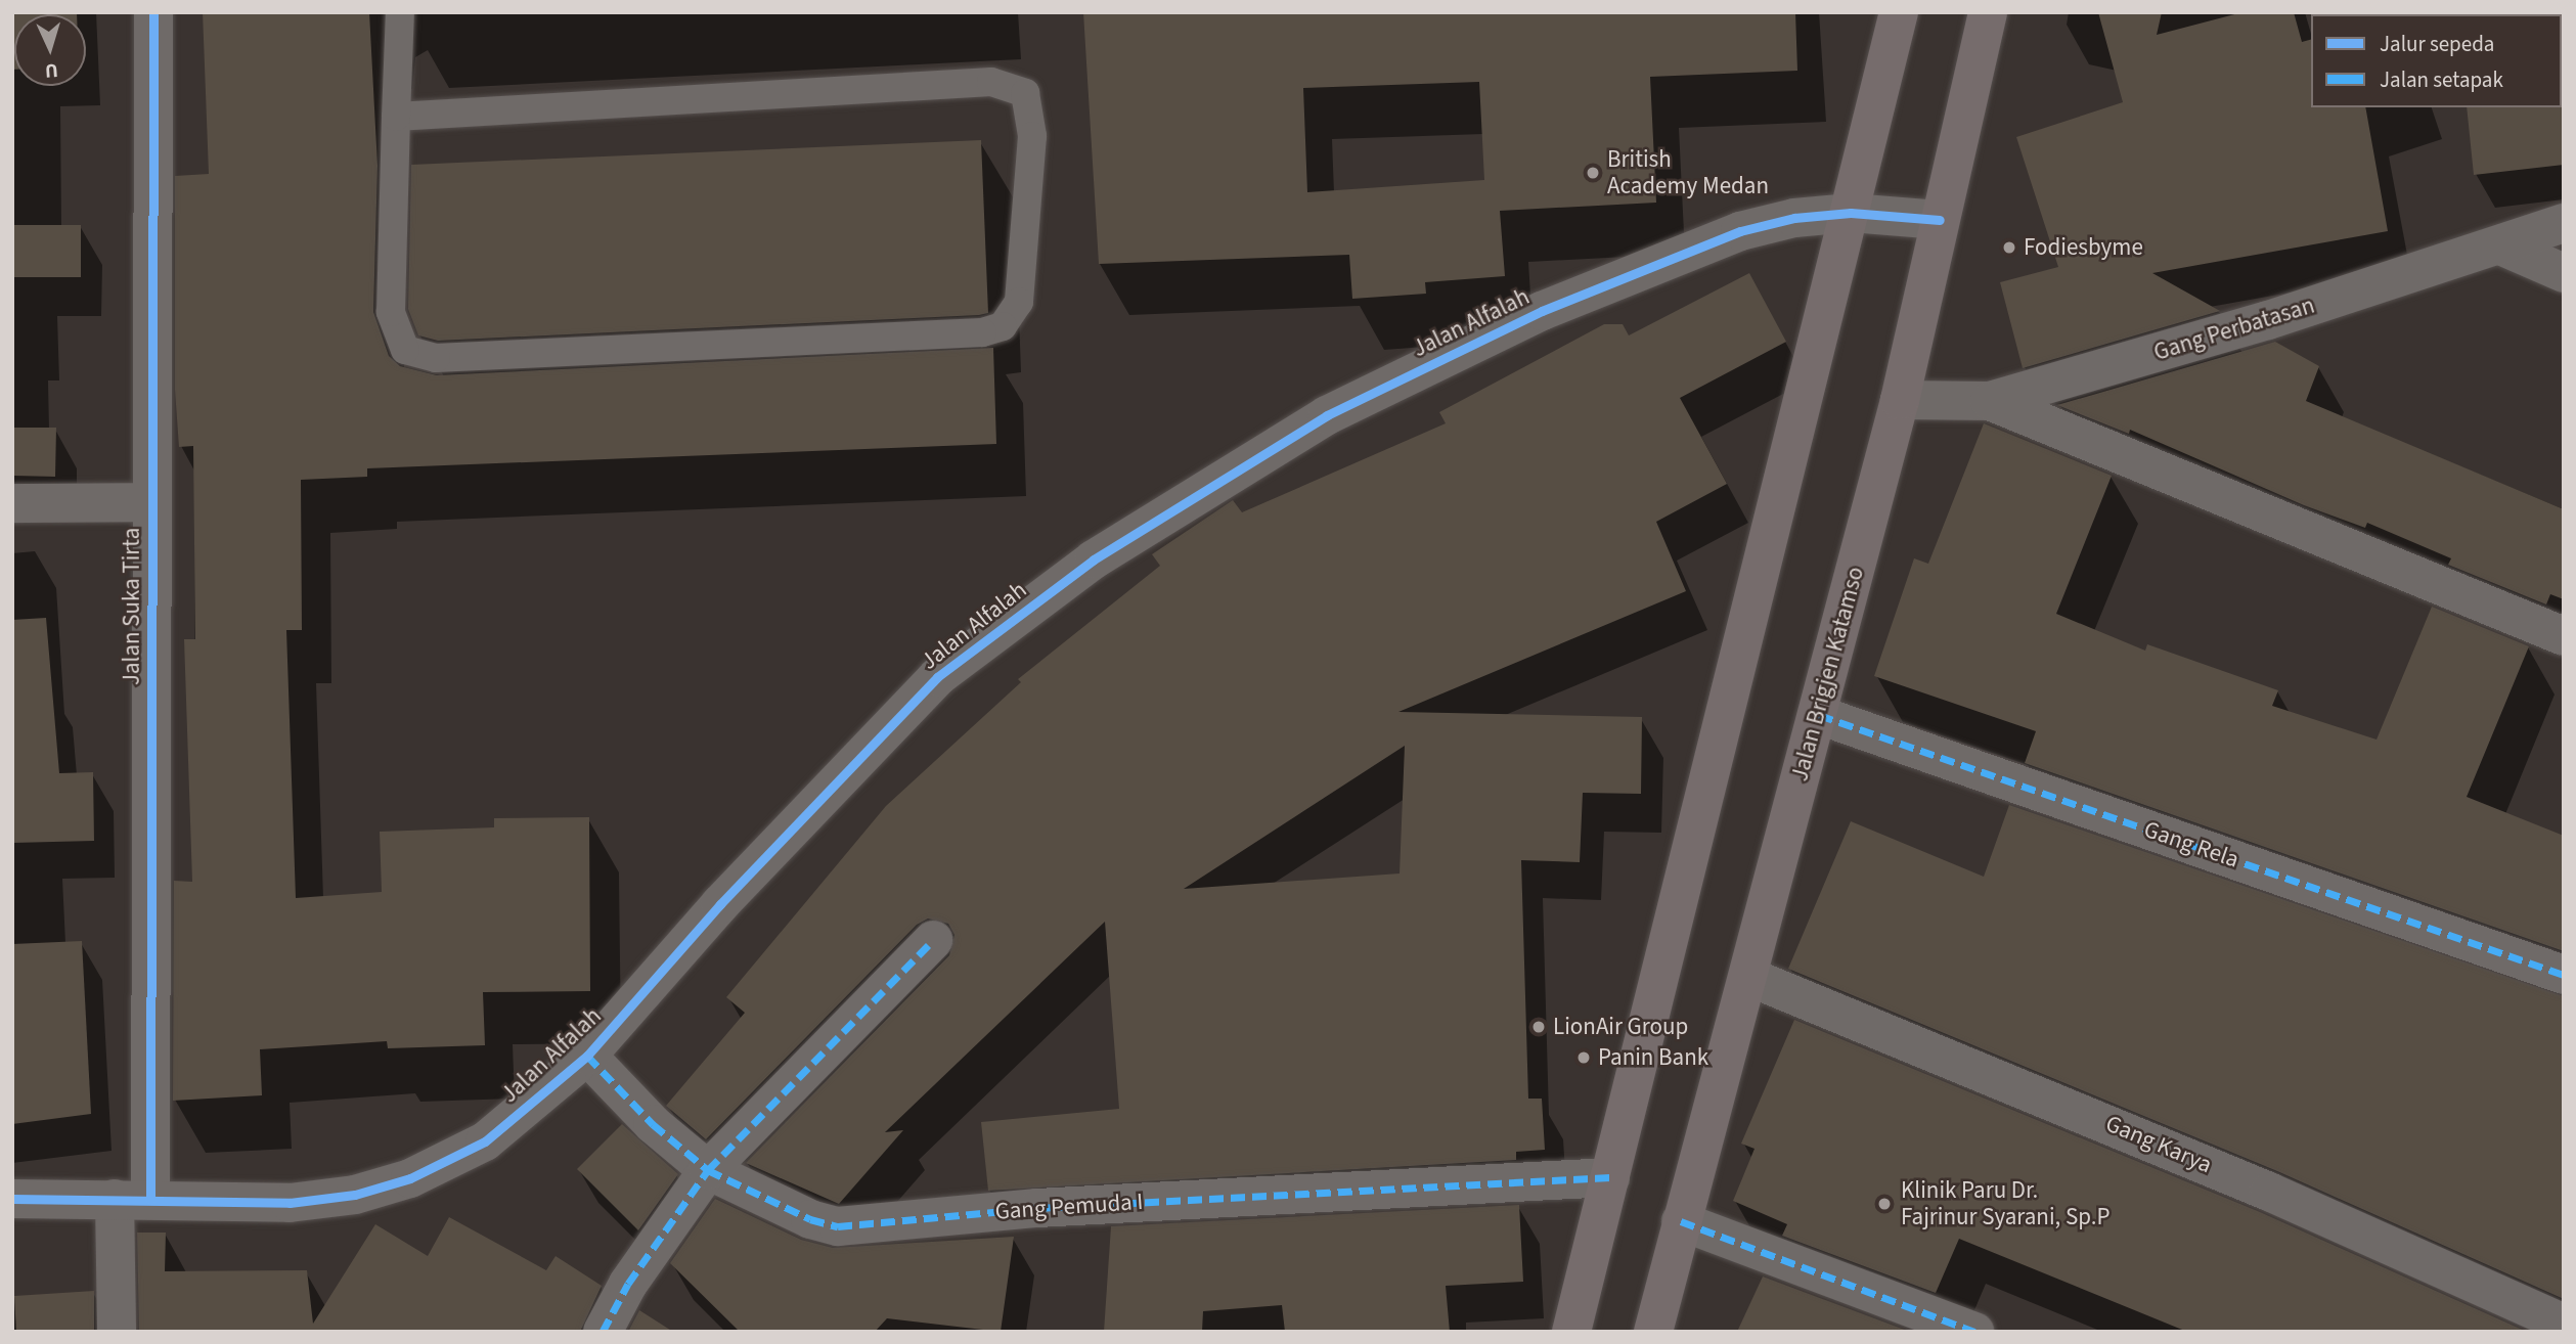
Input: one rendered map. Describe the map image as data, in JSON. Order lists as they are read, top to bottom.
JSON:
{
  "streets": {
    "main road": ["Jalan Brigjen Katamso"],
    "street": [
      "Jalan Alfalah",
      "Gang Perbatasan",
      "Jalan Suka Tirta",
      "Gang Rela",
      "Gang Karya",
      "Gang Pemuda I"
    ]
  },
  "crossings": [
    ["Jalan Alfalah", "Jalan Suka Tirta"],
    ["Jalan Alfalah", "Jalan Brigjen Katamso"],
    ["Jalan Alfalah", "Gang Pemuda I"],
    ["Gang Perbatasan", "Jalan Brigjen Katamso"],
    ["Jalan Brigjen Katamso", "Gang Rela"],
    ["Jalan Brigjen Katamso", "Gang Karya"]
  ],
  "places": [
    "British Academy Medan",
    "Fodiesbyme",
    "LionAir Group",
    "Panin Bank",
    "Klinik Paru Dr. Fajrinur Syarani, Sp.P"
  ],
  "legend": ["Jalur sepeda", "Jalan setapak"],
  "north": "bottom"
}
